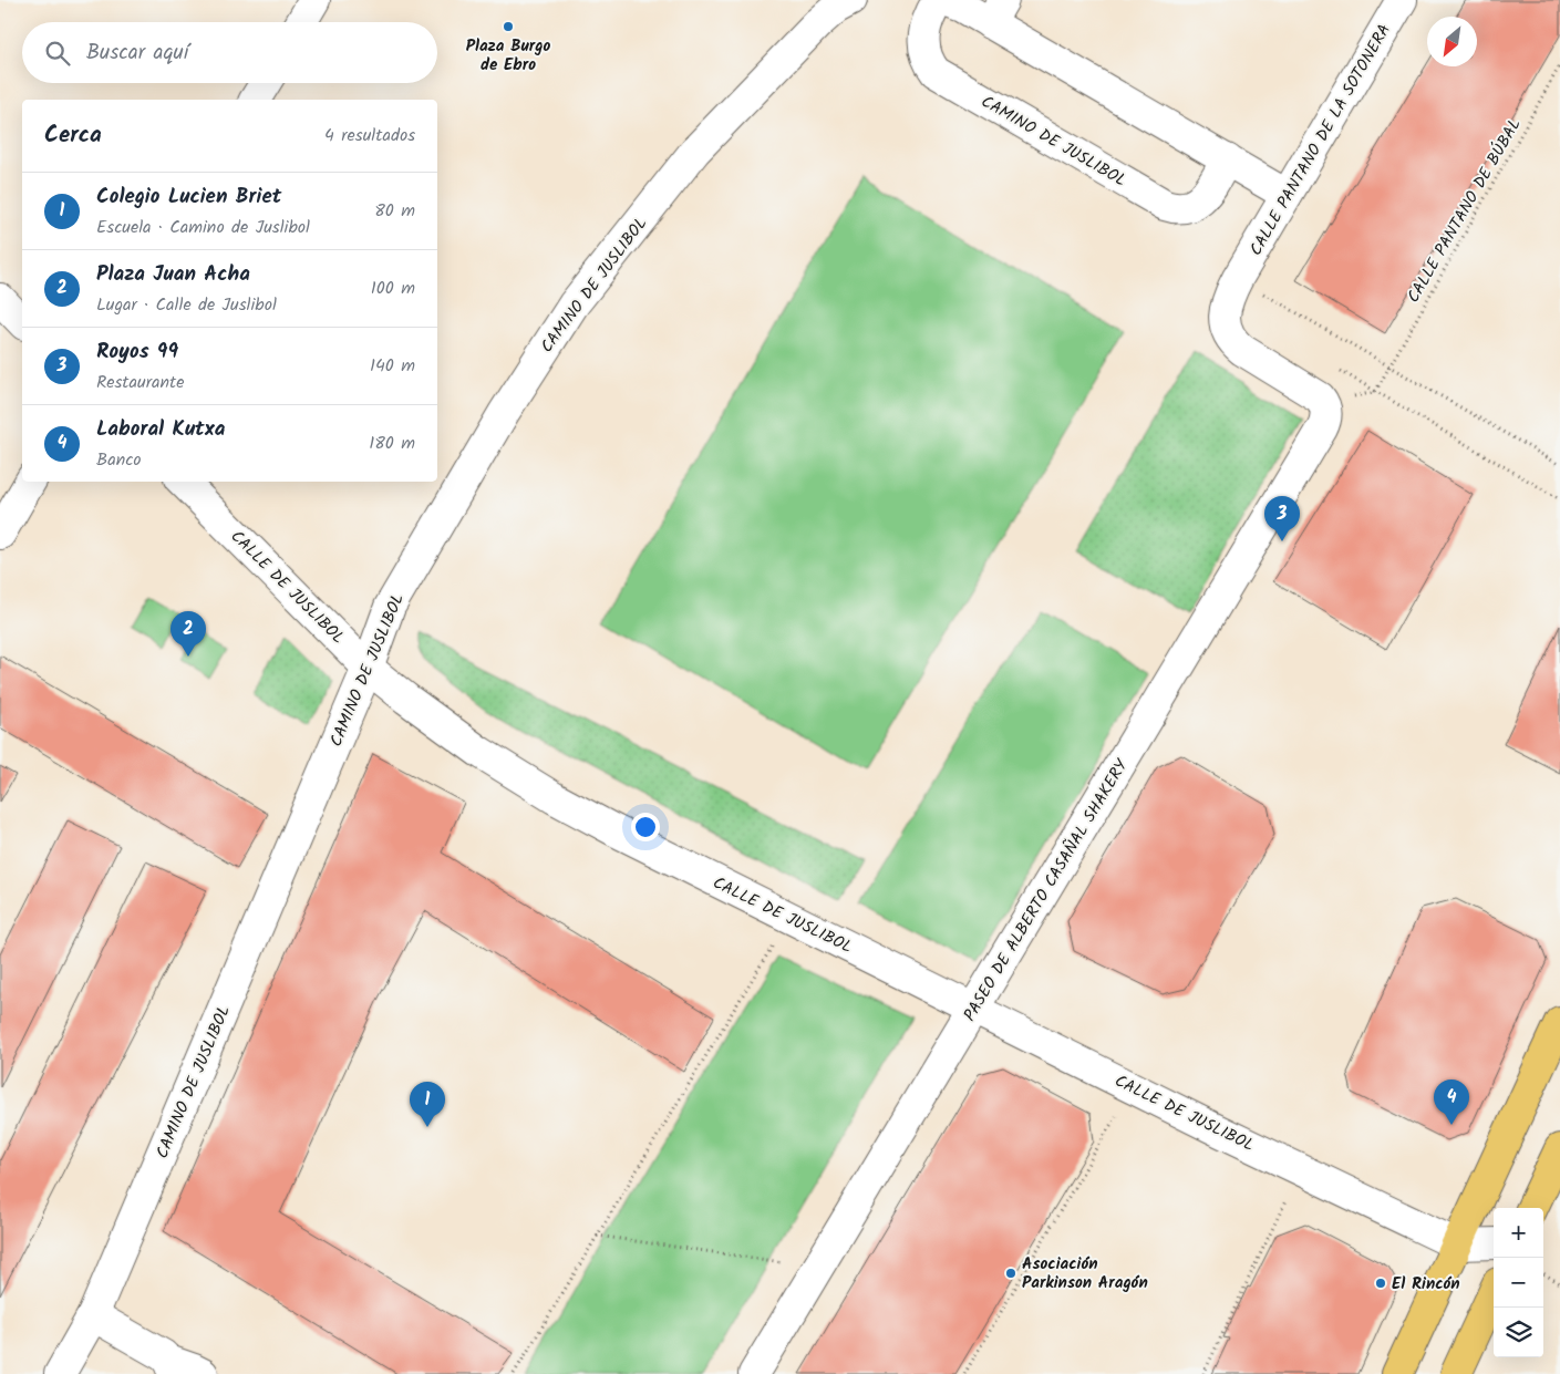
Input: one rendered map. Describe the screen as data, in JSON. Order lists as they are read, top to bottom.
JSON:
{
  "streets": {
    "street": [
      "CALLE PANTANO DE LA SOTONERA",
      "CAMINO DE JUSLIBOL",
      "CALLE DE JUSLIBOL",
      "PASEO DE ALBERTO CASAÑAL SHAKERY"
    ],
    "path": ["CALLE PANTANO DE BÚBAL"]
  },
  "crossings": [
    ["CALLE PANTANO DE LA SOTONERA", "PASEO DE ALBERTO CASAÑAL SHAKERY"],
    ["CAMINO DE JUSLIBOL", "CALLE DE JUSLIBOL"],
    ["CALLE DE JUSLIBOL", "PASEO DE ALBERTO CASAÑAL SHAKERY"]
  ],
  "places": ["Plaza Burgo de Ebro", "Asociación Parkinson Aragón", "El Rincón"],
  "north": "bottom left",
  "page": {
    "search": "Buscar aquí",
    "heading": ["Cerca", "4 resultados"],
    "list": [
      {
        "mark": "1",
        "name": "Colegio Lucien Briet",
        "note": "Escuela · Camino de Juslibol",
        "value": "80 m"
      },
      {
        "mark": "2",
        "name": "Plaza Juan Acha",
        "note": "Lugar · Calle de Juslibol",
        "value": "100 m"
      },
      {
        "mark": "3",
        "name": "Royos 99",
        "note": "Restaurante",
        "value": "140 m"
      },
      {
        "mark": "4",
        "name": "Laboral Kutxa",
        "note": "Banco",
        "value": "180 m"
      }
    ],
    "pins": [
      "3",
      "2",
      "4",
      "1"
    ],
    "map_buttons": ["+", "−"]
  }
}
